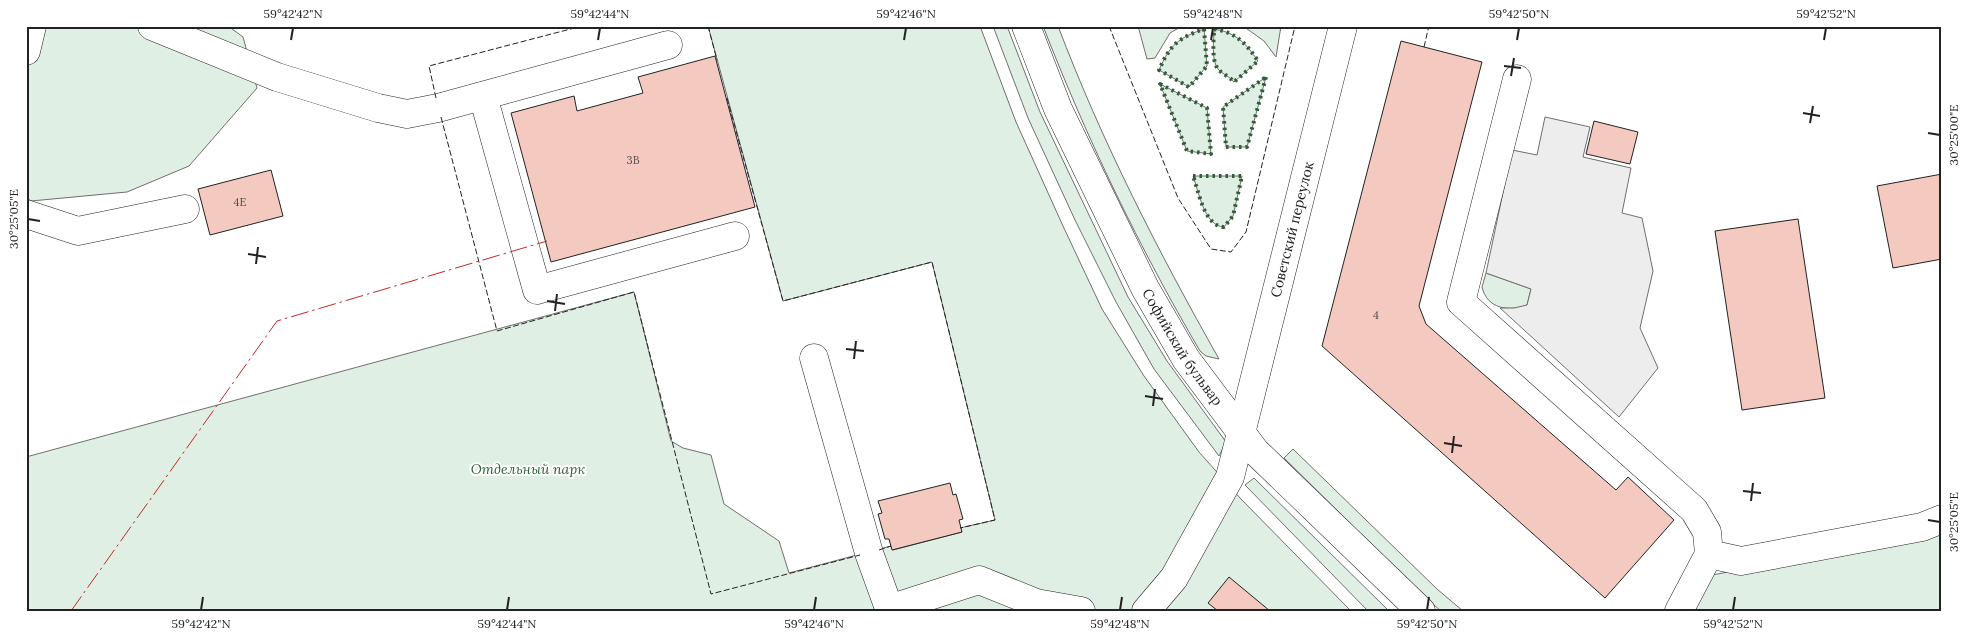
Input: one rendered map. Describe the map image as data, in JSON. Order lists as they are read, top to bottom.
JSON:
{
  "streets": {
    "street": ["Советский переулок", "Софийский бульвар"]
  },
  "crossings": [
    ["Советский переулок", "Софийский бульвар"]
  ],
  "parks": ["Отдельный парк"],
  "house_numbers": ["3В", "4Е", "4"],
  "coordinates": [
    "59°42'42\"N",
    "59°42'44\"N",
    "59°42'46\"N",
    "59°42'48\"N",
    "59°42'50\"N",
    "59°42'52\"N",
    "30°25'00\"E",
    "30°25'05\"E"
  ]
}
